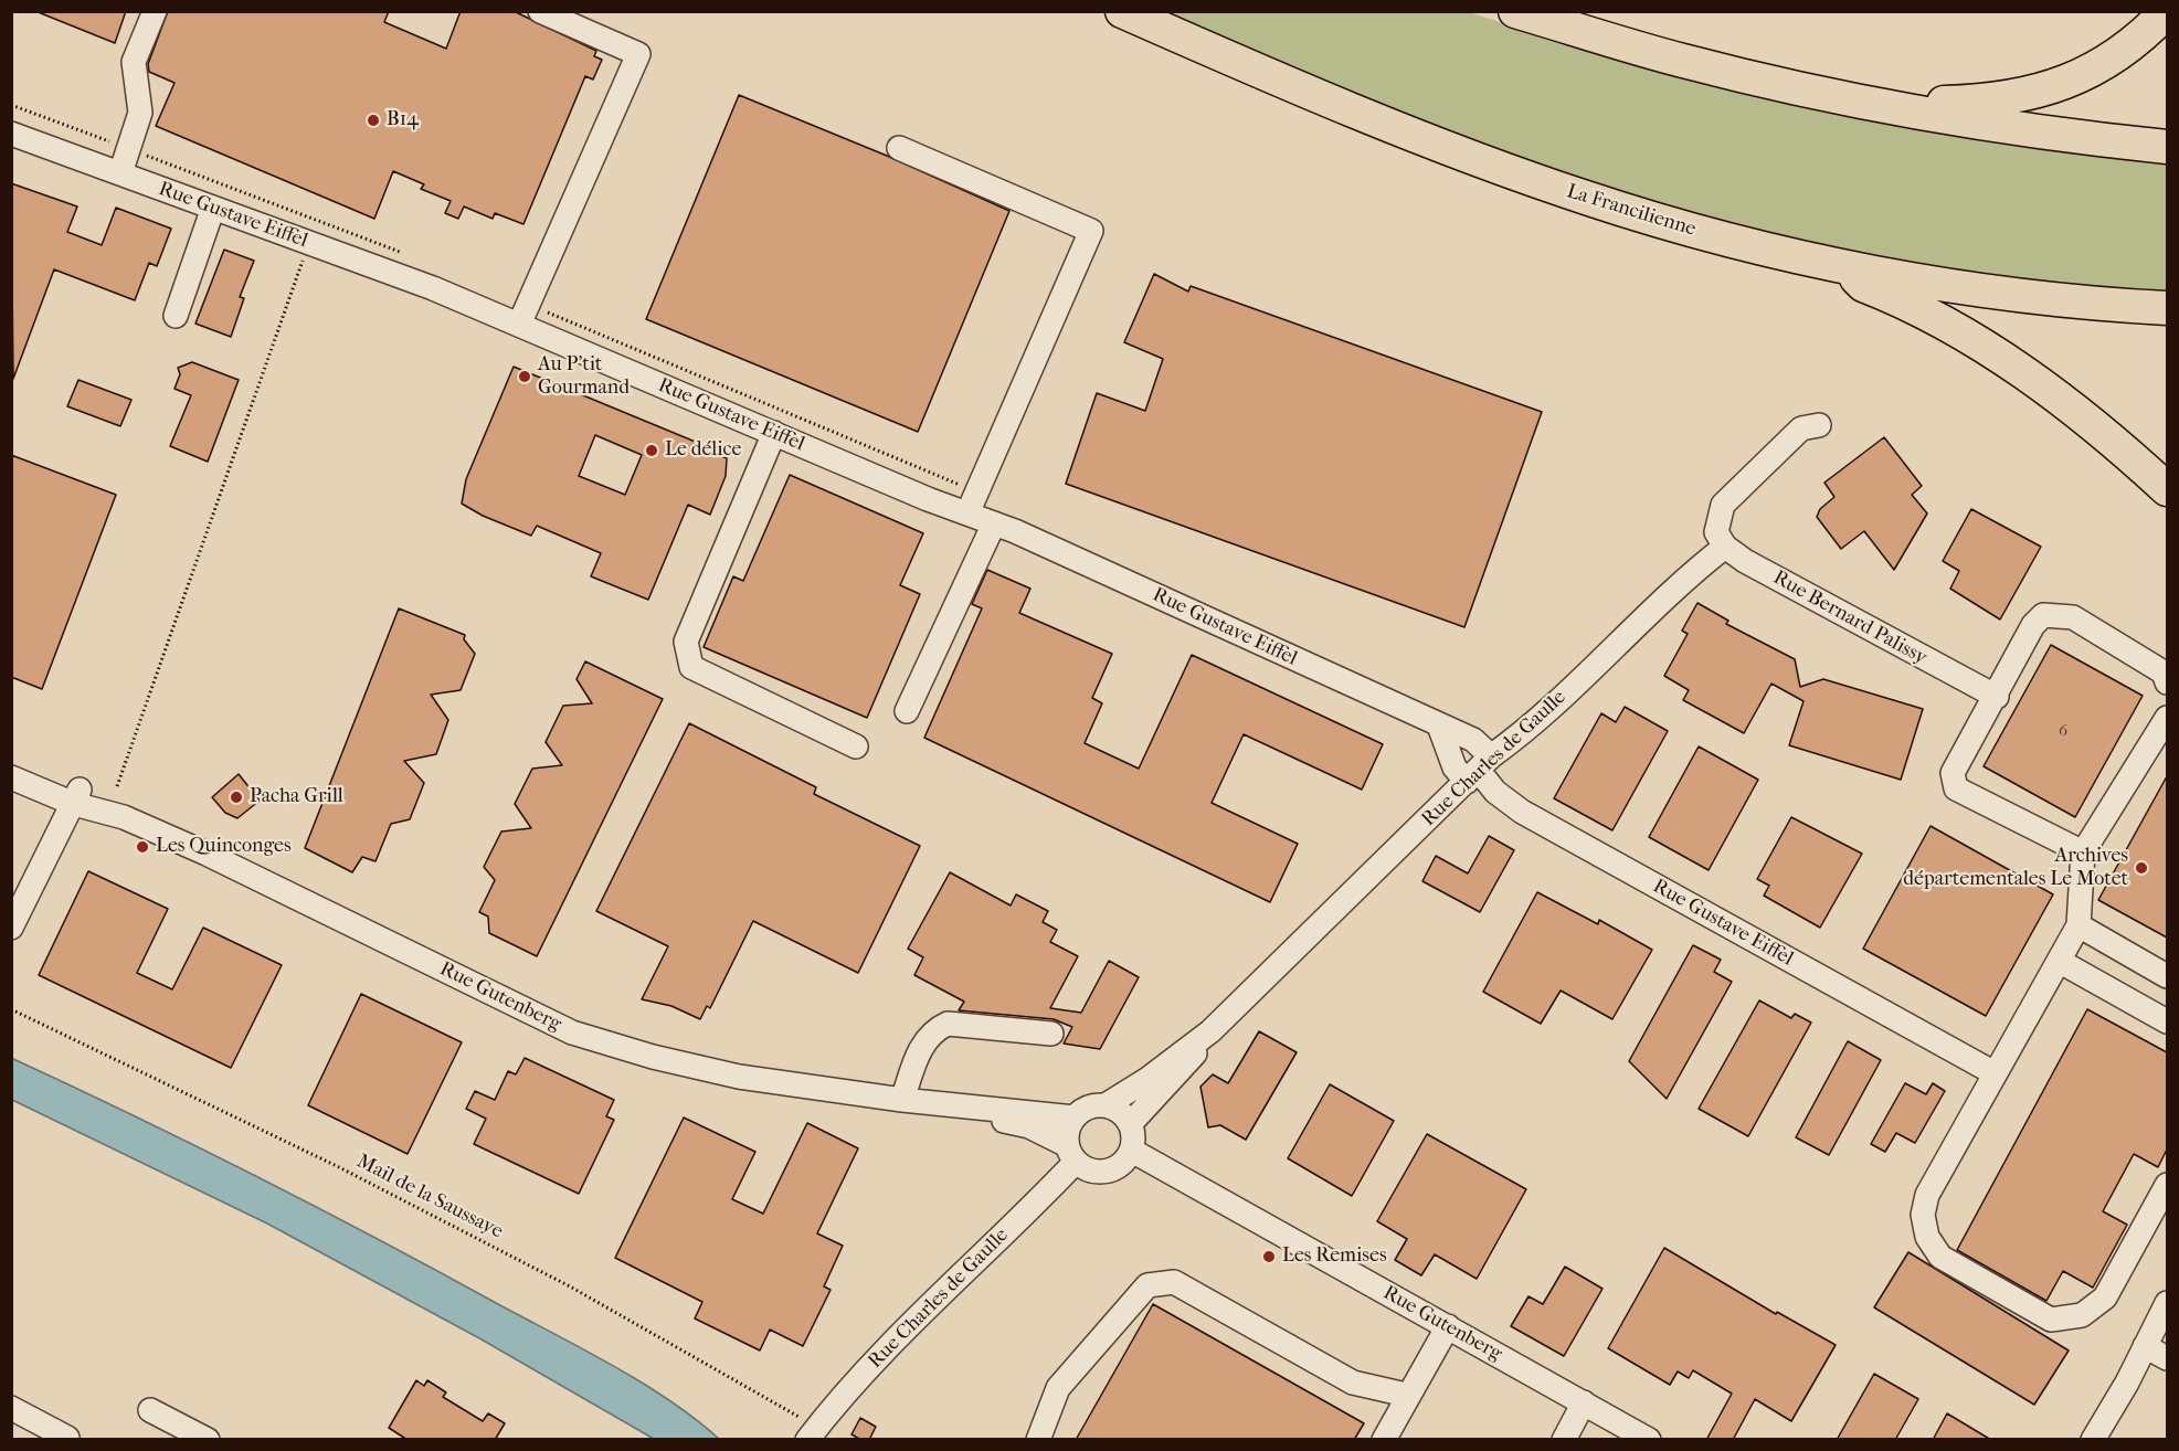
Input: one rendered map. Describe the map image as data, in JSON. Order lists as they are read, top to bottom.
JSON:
{
  "streets": {
    "highway": ["La Francilienne"],
    "street": [
      "Rue Gustave Eiffel",
      "Rue Bernard Palissy",
      "Rue Charles de Gaulle",
      "Rue Gutenberg"
    ],
    "path": ["Mail de la Saussaye"]
  },
  "crossings": [
    ["Rue Gustave Eiffel", "Rue Charles de Gaulle"],
    ["Rue Bernard Palissy", "Rue Charles de Gaulle"],
    ["Rue Charles de Gaulle", "Rue Gutenberg"],
    ["Rue Charles de Gaulle", "Mail de la Saussaye"]
  ],
  "places": [
    "B14",
    "Au P'tit Gourmand",
    "Le délice",
    "Pacha Grill",
    "Les Quinconges",
    "Archives départementales Le Motet",
    "Les Remises"
  ],
  "house_numbers": ["6"]
}
